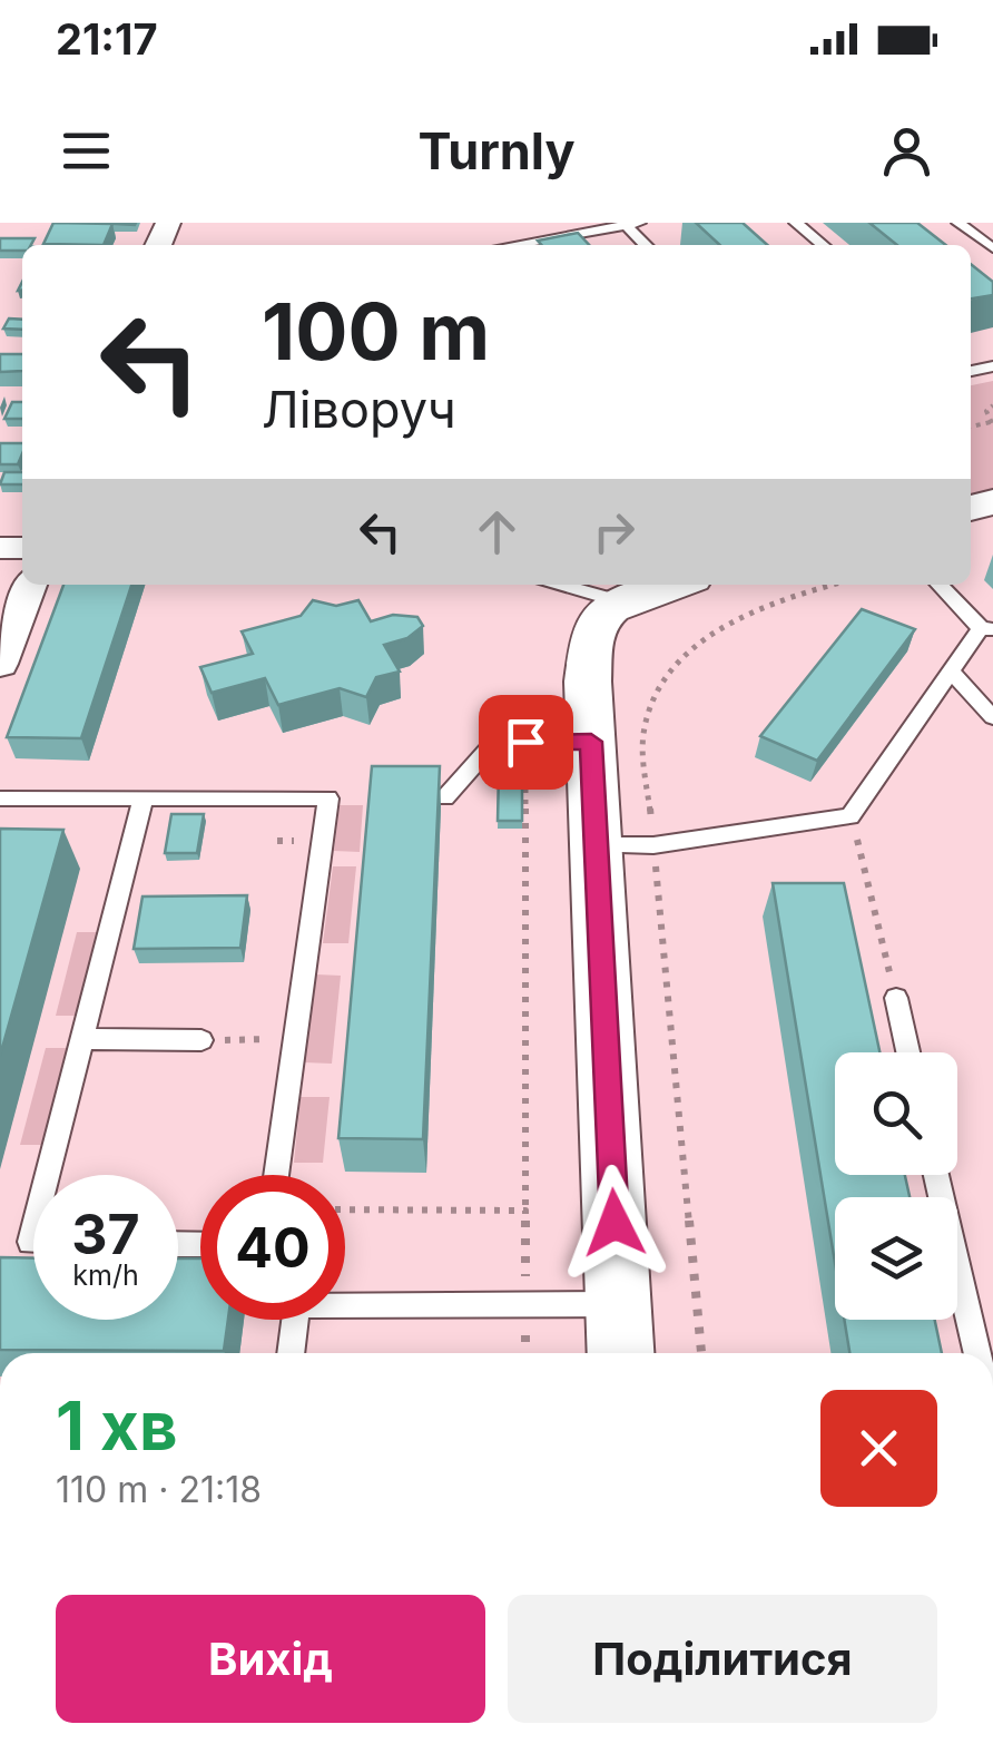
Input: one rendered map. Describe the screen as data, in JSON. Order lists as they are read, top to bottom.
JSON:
{
  "page": {
    "status": "21:17",
    "header": "Turnly",
    "turn": ["100 m", "Ліворуч"],
    "speed": "37 km/h",
    "limit": "40",
    "heading": ["1 хв", "110 m · 21:18"],
    "buttons": ["Вихід", "Поділитися"]
  }
}
